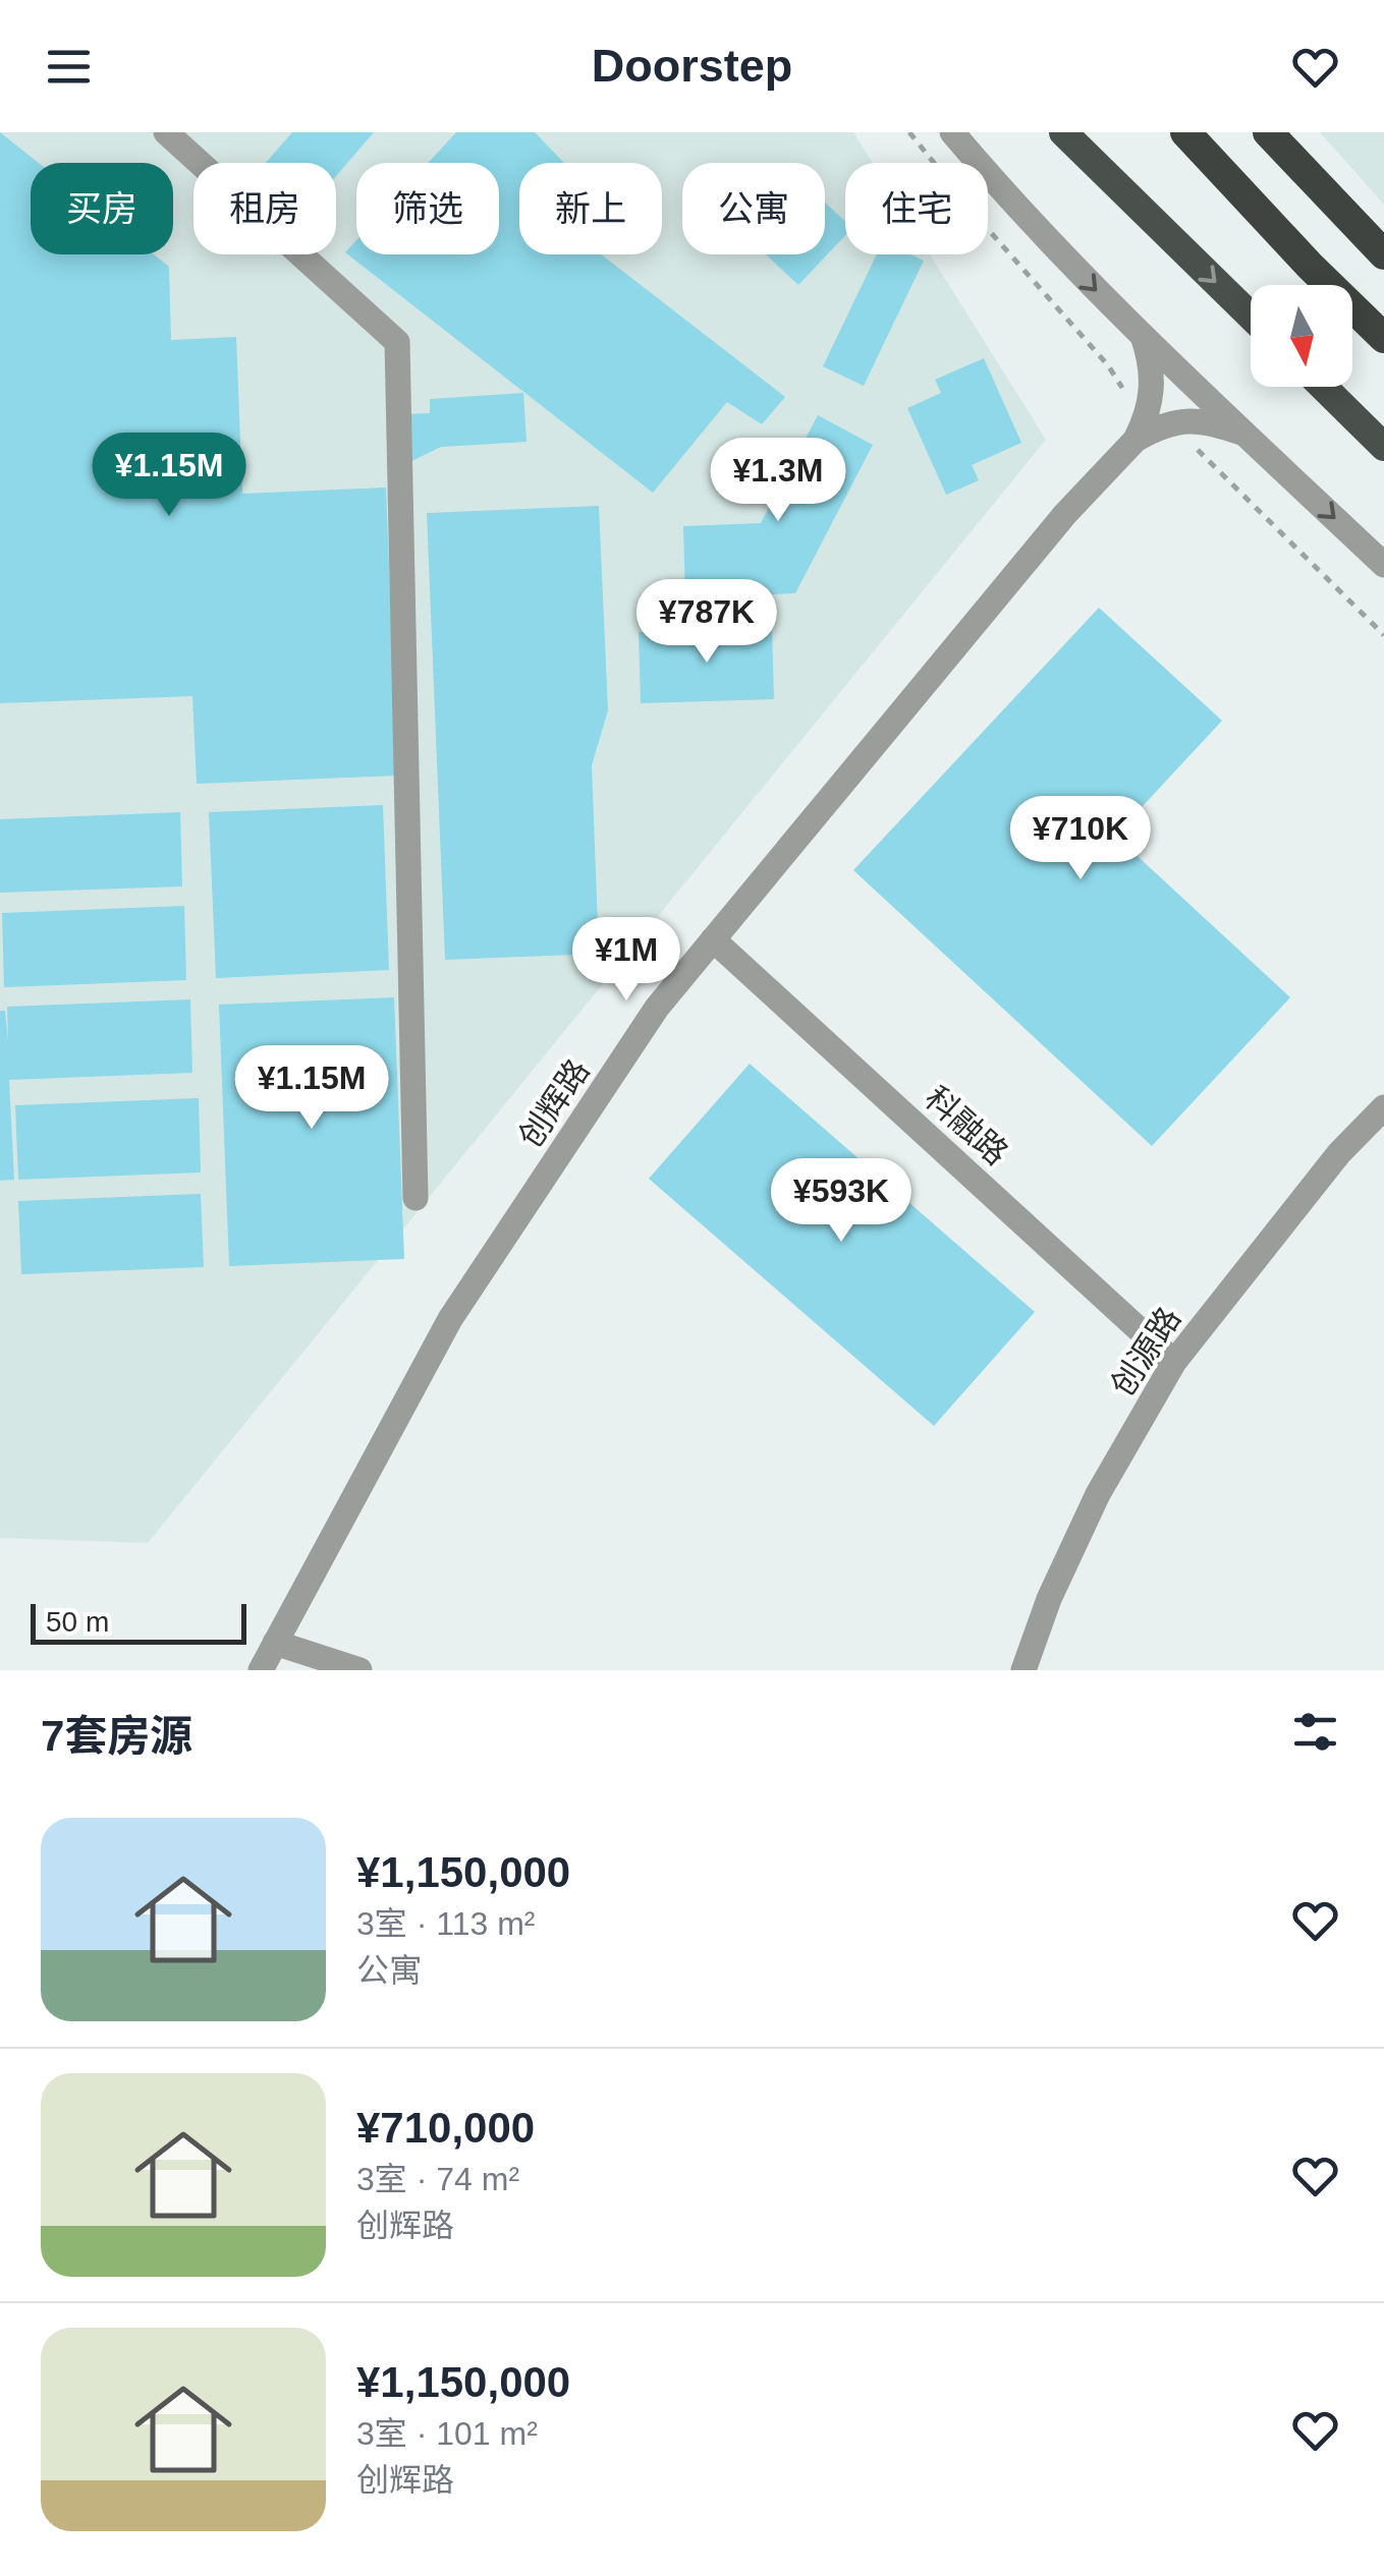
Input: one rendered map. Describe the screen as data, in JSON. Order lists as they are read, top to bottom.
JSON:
{
  "streets": {
    "street": ["创辉路", "科融路", "创源路"]
  },
  "crossings": [
    ["创辉路", "科融路"],
    ["科融路", "创源路"]
  ],
  "scale_bar": "50 m",
  "north": "bottom",
  "page": {
    "header": "Doorstep",
    "chip": [
      "买房",
      "租房",
      "筛选",
      "新上",
      "公寓",
      "住宅"
    ],
    "price": [
      "¥1.15M",
      "¥1.3M",
      "¥787K",
      "¥710K",
      "¥1M",
      "¥1.15M",
      "¥593K"
    ],
    "scale": "50 m",
    "heading": "7套房源",
    "list": [
      {
        "name": "¥1,150,000",
        "note": "3室 · 113 m² · 公寓"
      },
      {
        "name": "¥710,000",
        "note": "3室 · 74 m² · 创辉路"
      },
      {
        "name": "¥1,150,000",
        "note": "3室 · 101 m² · 创辉路"
      }
    ]
  }
}
